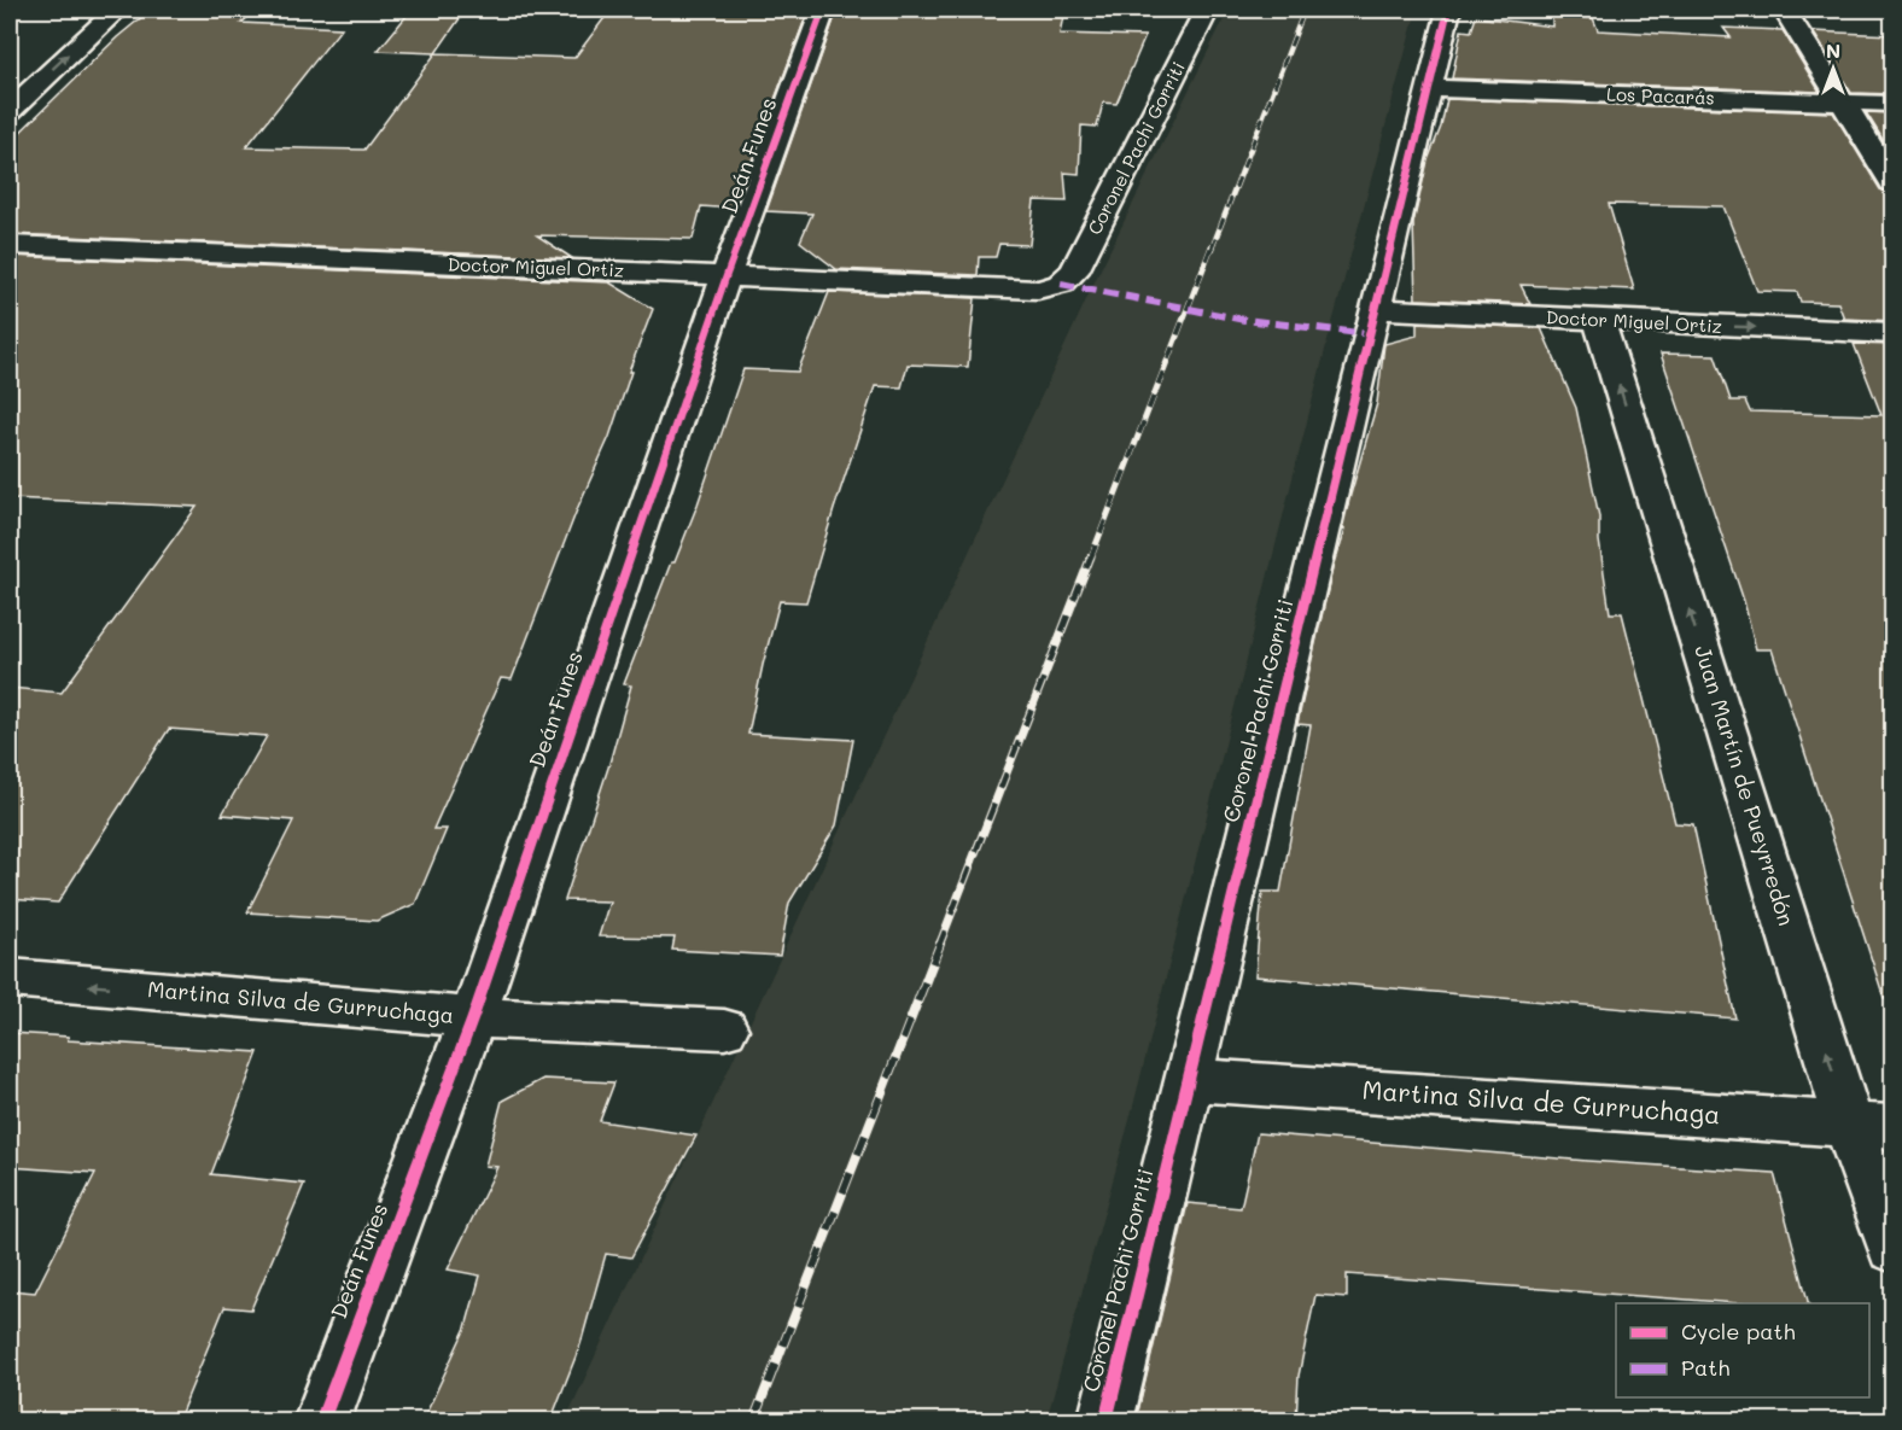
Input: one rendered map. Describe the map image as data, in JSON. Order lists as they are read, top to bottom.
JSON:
{
  "streets": {
    "street": [
      "Los Pacarás",
      "Coronel Pachi Gorriti",
      "Deán Funes",
      "Doctor Miguel Ortiz",
      "Juan Martín de Pueyrredón",
      "Martina Silva de Gurruchaga"
    ]
  },
  "crossings": [
    ["Los Pacarás", "Coronel Pachi Gorriti"],
    ["Coronel Pachi Gorriti", "Doctor Miguel Ortiz"],
    ["Coronel Pachi Gorriti", "Martina Silva de Gurruchaga"],
    ["Deán Funes", "Doctor Miguel Ortiz"],
    ["Deán Funes", "Martina Silva de Gurruchaga"],
    ["Doctor Miguel Ortiz", "Juan Martín de Pueyrredón"],
    ["Juan Martín de Pueyrredón", "Martina Silva de Gurruchaga"]
  ],
  "one_way": ["Juan Martín de Pueyrredón"],
  "legend": ["Cycle path", "Path"],
  "north": "top"
}
